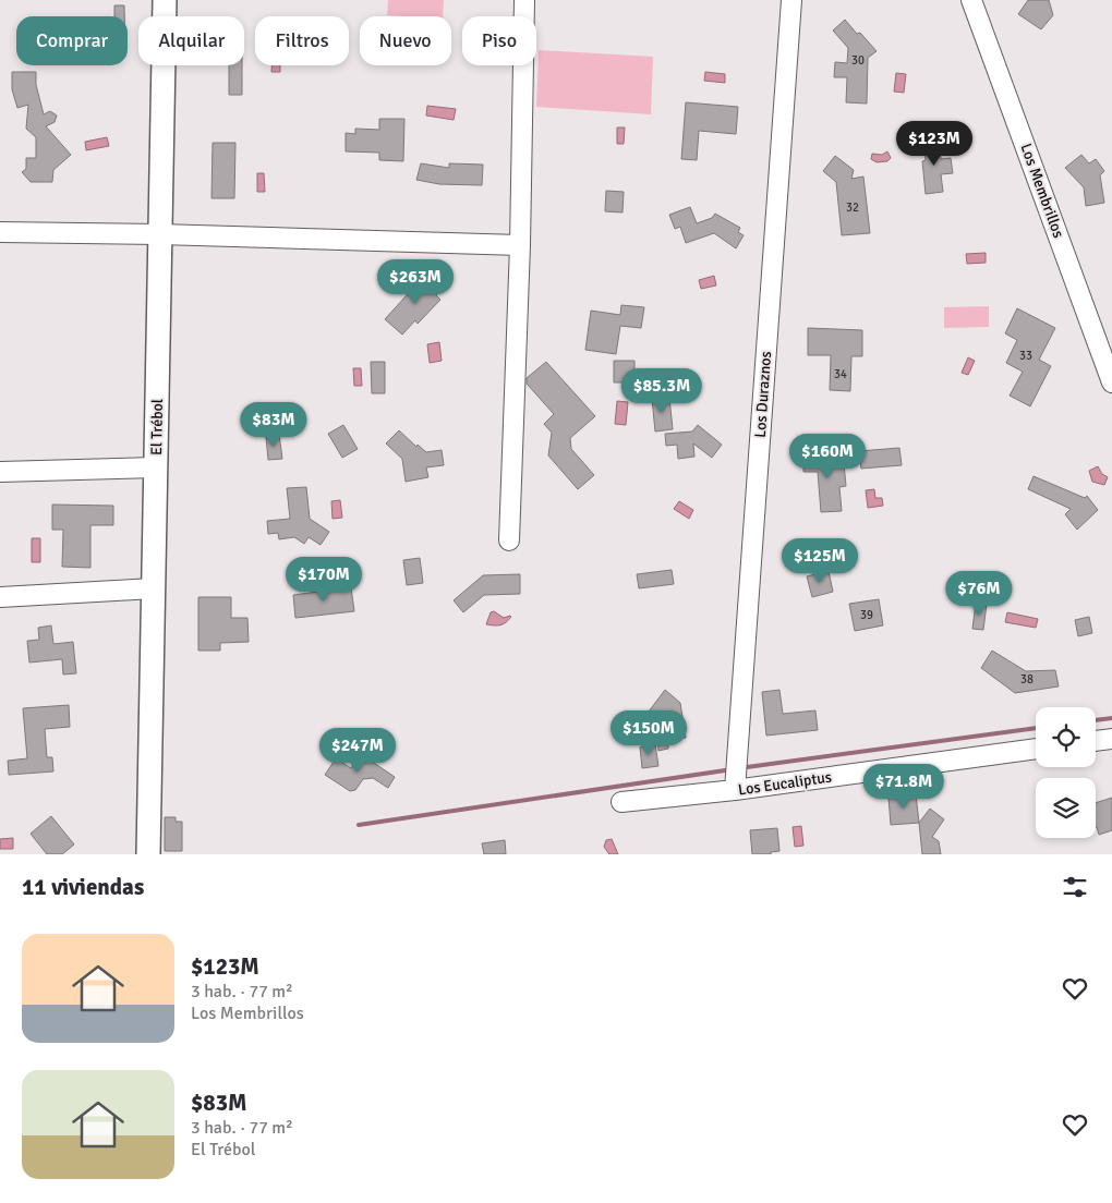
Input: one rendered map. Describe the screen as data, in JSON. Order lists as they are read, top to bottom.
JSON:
{
  "streets": {
    "main road": ["El Trébol"],
    "street": ["Los Membrillos", "Los Duraznos", "Los Eucaliptus"]
  },
  "crossings": [
    ["Los Duraznos", "Los Eucaliptus"]
  ],
  "house_numbers": [
    "30",
    "32",
    "33",
    "34",
    "39",
    "38"
  ],
  "page": {
    "chip": [
      "Comprar",
      "Alquilar",
      "Filtros",
      "Nuevo",
      "Piso"
    ],
    "price": [
      "$123M",
      "$263M",
      "$85.3M",
      "$83M",
      "$160M",
      "$125M",
      "$170M",
      "$76M",
      "$150M",
      "$247M",
      "$71.8M"
    ],
    "heading": "11 viviendas",
    "list": [
      {
        "name": "$123M",
        "note": "3 hab. · 77 m² · Los Membrillos"
      },
      {
        "name": "$83M",
        "note": "3 hab. · 77 m² · El Trébol"
      }
    ]
  }
}
